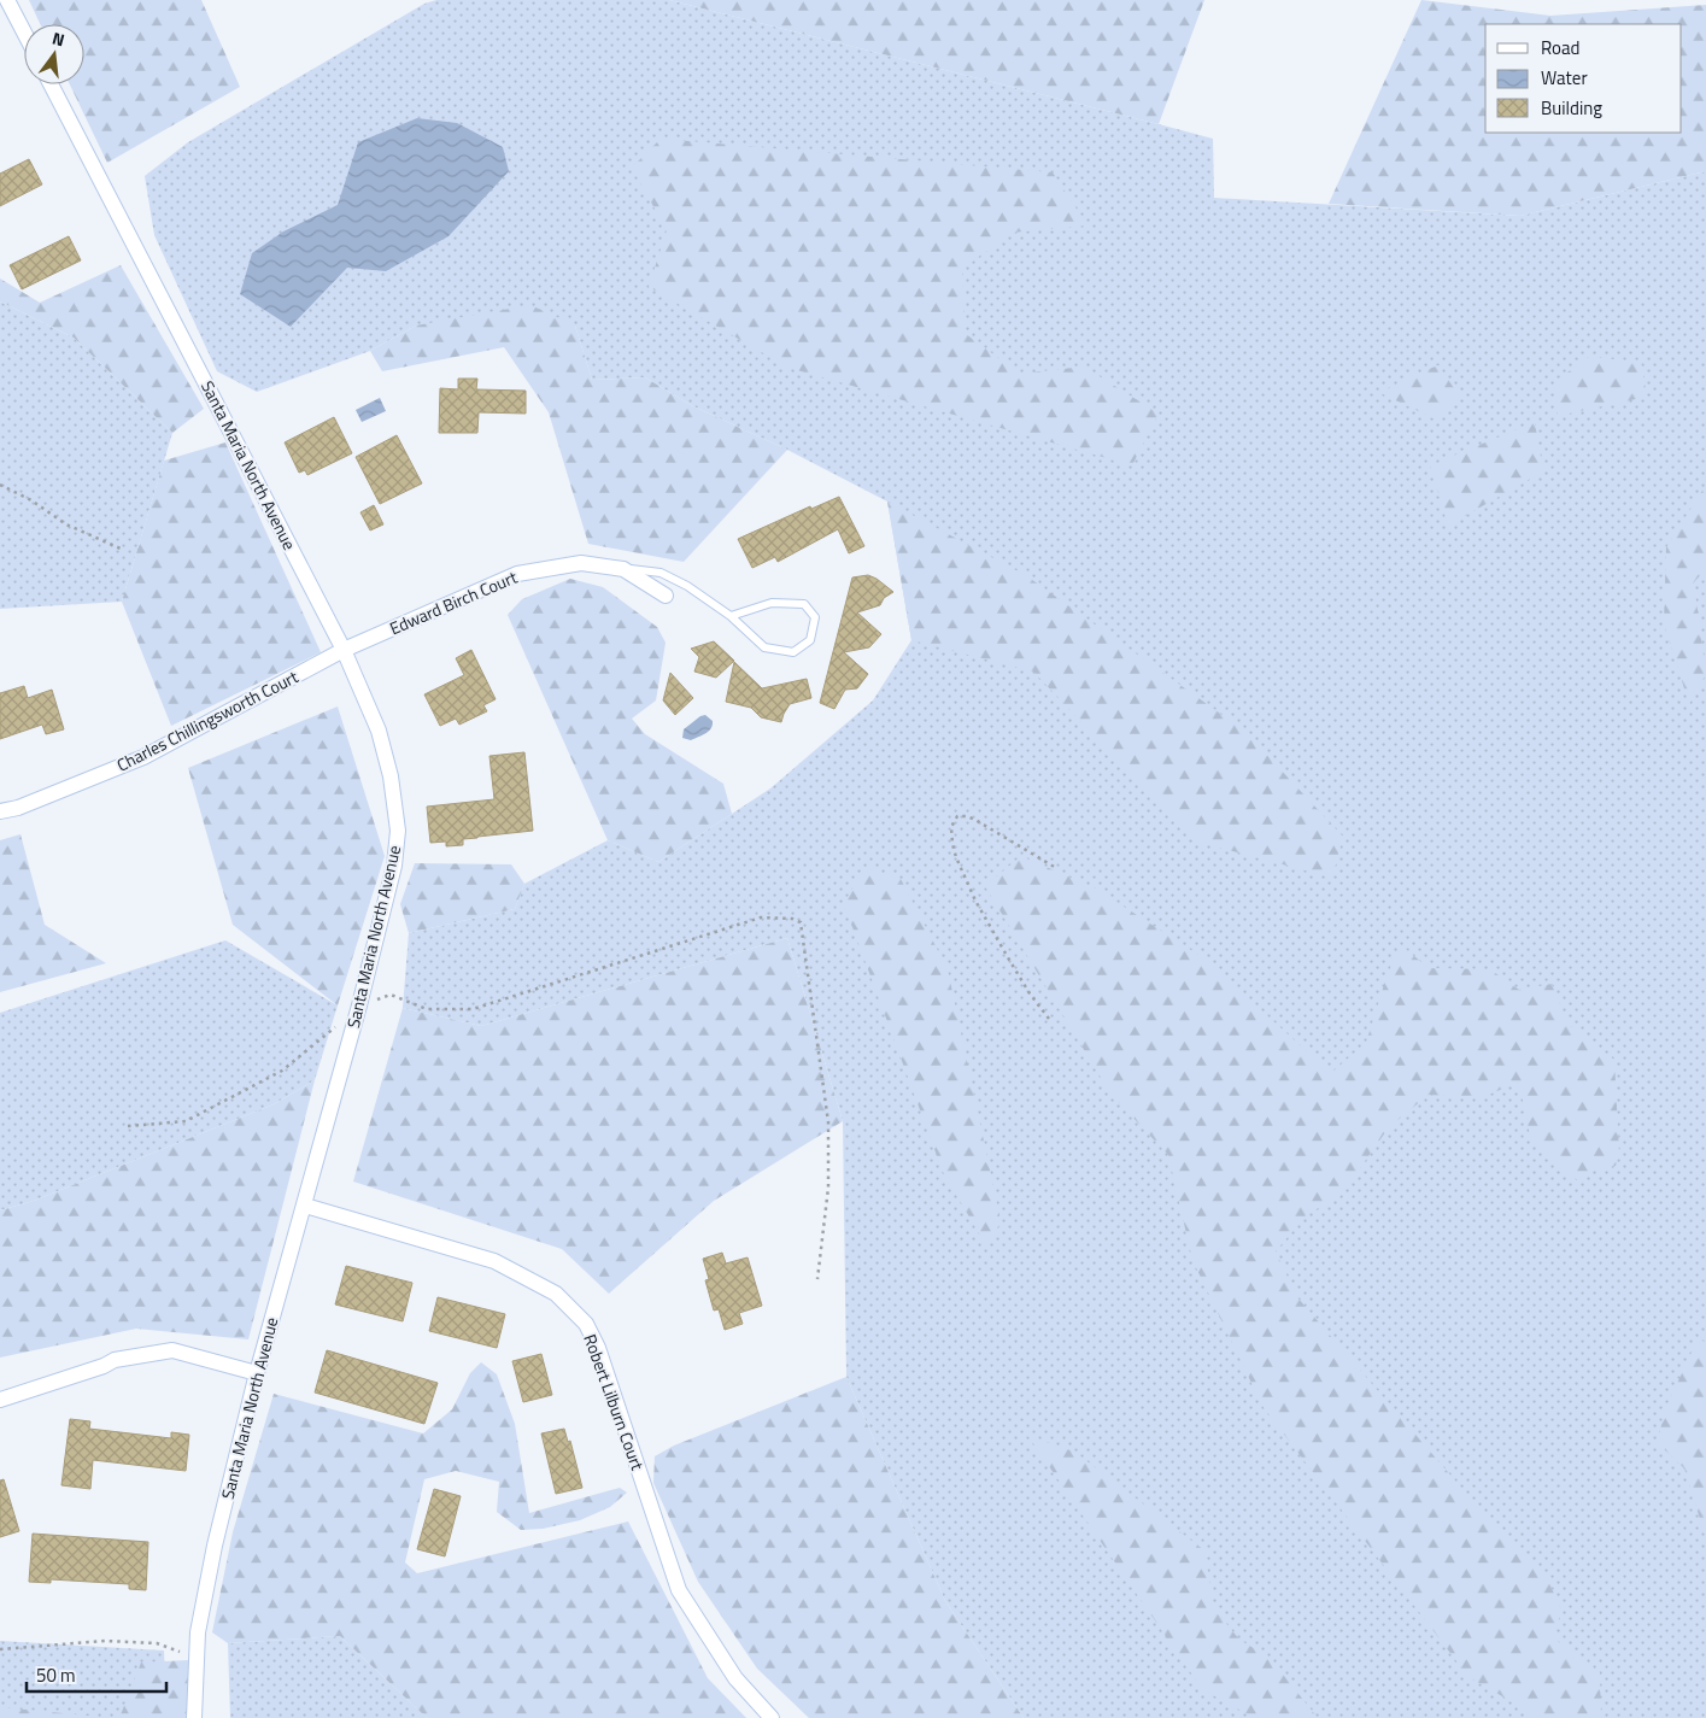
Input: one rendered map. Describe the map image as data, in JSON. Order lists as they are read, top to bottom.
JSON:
{
  "streets": {
    "street": [
      "Santa Maria North Avenue",
      "Edward Birch Court",
      "Charles Chillingsworth Court",
      "Robert Lilburn Court"
    ]
  },
  "crossings": [
    ["Santa Maria North Avenue", "Edward Birch Court"],
    ["Santa Maria North Avenue", "Charles Chillingsworth Court"],
    ["Santa Maria North Avenue", "Robert Lilburn Court"],
    ["Edward Birch Court", "Charles Chillingsworth Court"]
  ],
  "legend": ["Road", "Water", "Building"],
  "scale_bar": "50 m",
  "north": "top"
}
